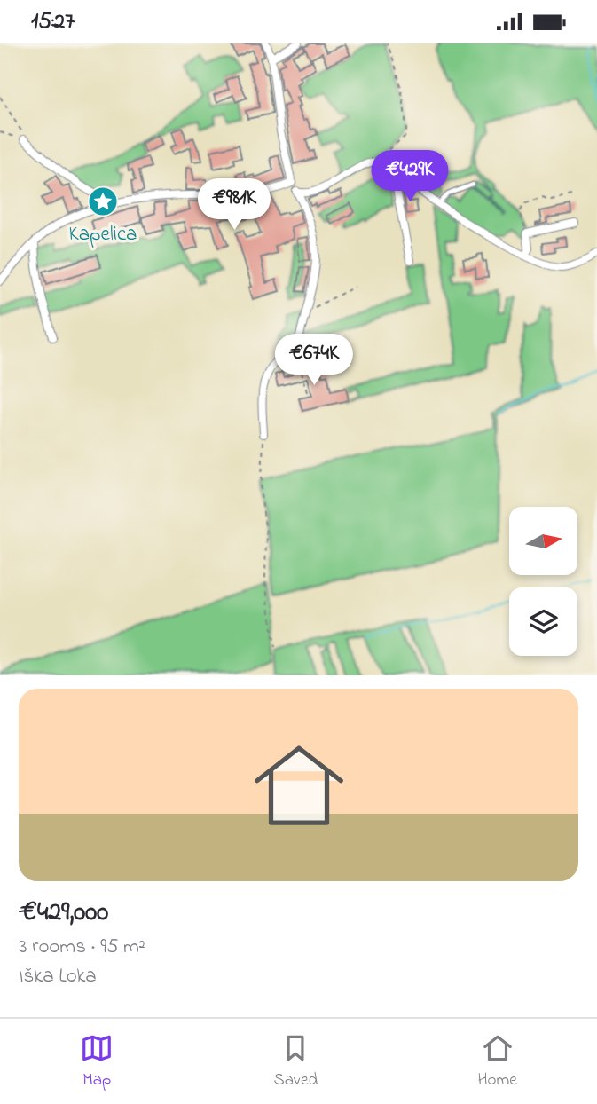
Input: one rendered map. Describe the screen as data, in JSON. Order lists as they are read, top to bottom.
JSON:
{
  "places": {
    "place": ["Kapelica"]
  },
  "north": "right",
  "page": {
    "status": "15:27",
    "price": ["€429K", "€981K", "€674K"],
    "list": [
      {
        "name": "€429,000",
        "note": "3 rooms · 95 m² · Iška Loka"
      }
    ],
    "tabs": ["Map", "Saved", "Home"]
  }
}
